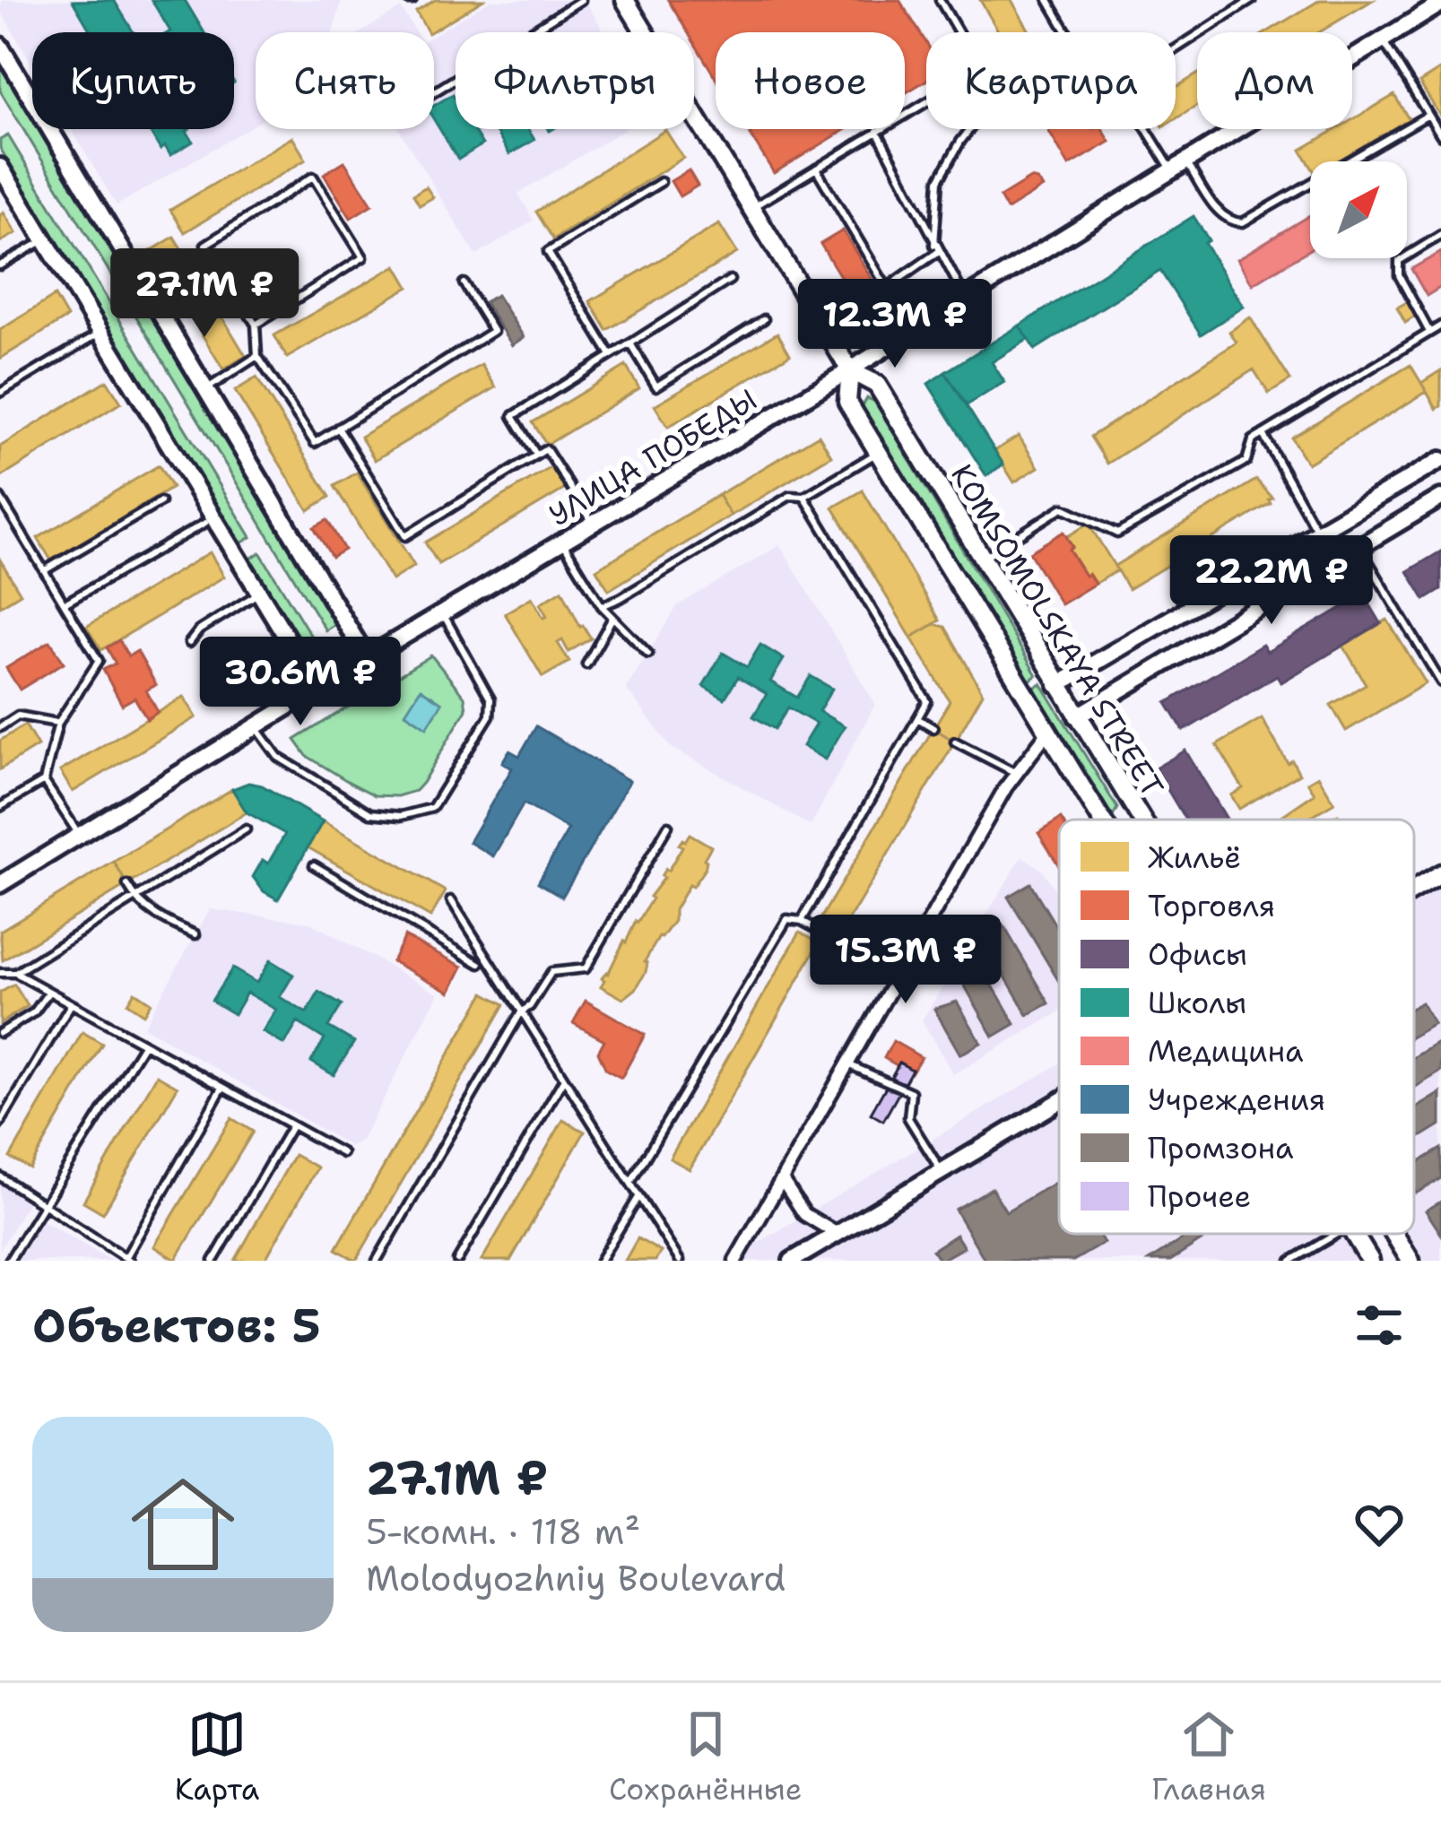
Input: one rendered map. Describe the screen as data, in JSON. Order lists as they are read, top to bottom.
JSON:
{
  "streets": {
    "main road": ["УЛИЦА ПОБЕДЫ", "KOMSOMOLSKAYA STREET"]
  },
  "crossings": [
    ["УЛИЦА ПОБЕДЫ", "KOMSOMOLSKAYA STREET"]
  ],
  "legend": [
    "Жильё",
    "Торговля",
    "Офисы",
    "Школы",
    "Медицина",
    "Учреждения",
    "Промзона",
    "Прочее"
  ],
  "north": "top right",
  "page": {
    "chip": [
      "Купить",
      "Снять",
      "Фильтры",
      "Новое",
      "Квартира",
      "Дом"
    ],
    "price": [
      "27.1M ₽",
      "12.3M ₽",
      "22.2M ₽",
      "30.6M ₽",
      "15.3M ₽"
    ],
    "heading": "Объектов: 5",
    "list": [
      {
        "name": "27.1M ₽",
        "note": "5-комн. · 118 m² · Molodyozhniy Boulevard"
      }
    ],
    "tabs": ["Карта", "Сохранённые", "Главная"]
  }
}
